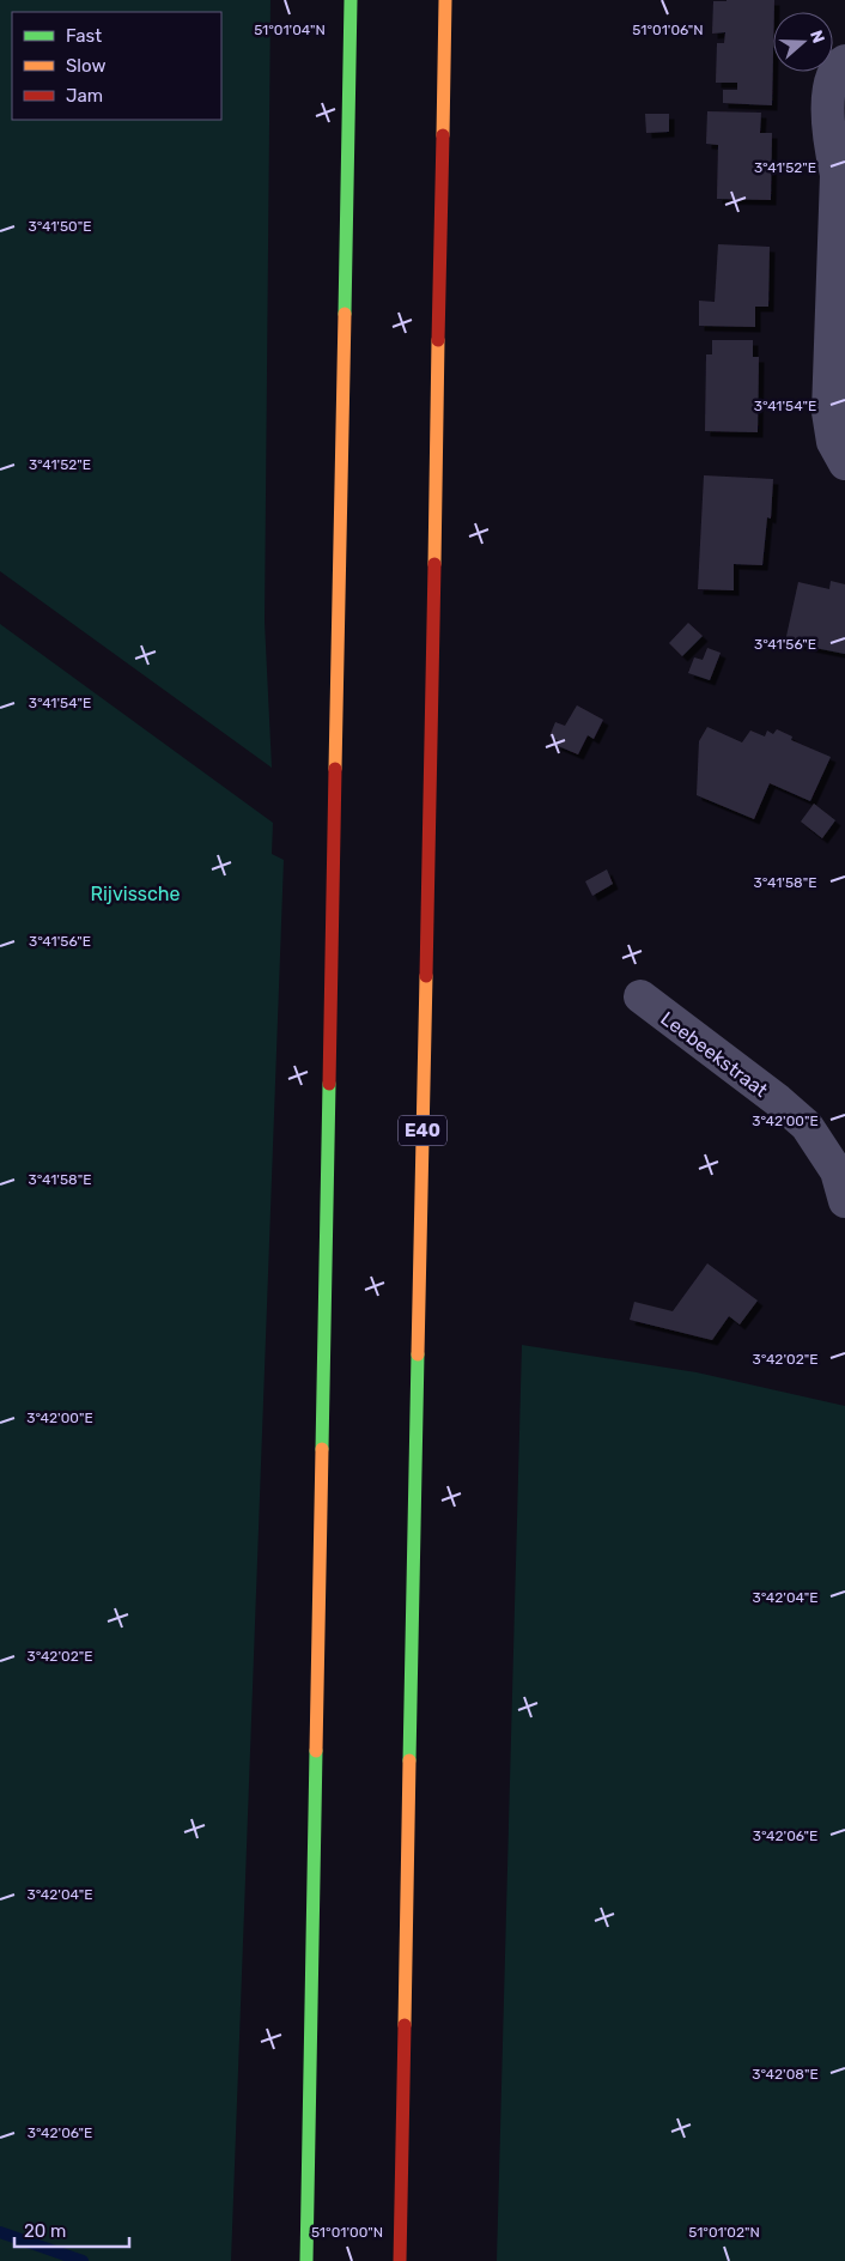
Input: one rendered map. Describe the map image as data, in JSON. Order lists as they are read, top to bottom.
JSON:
{
  "streets": {
    "highway": ["E40"],
    "street": ["Leebeekstraat"]
  },
  "parks": ["Rijvissche"],
  "legend": ["Fast", "Slow", "Jam"],
  "scale_bar": "20 m",
  "north": "right",
  "coordinates": [
    "51°01'06\"N",
    "51°01'04\"N",
    "3°41'52\"E",
    "3°41'50\"E",
    "3°41'54\"E",
    "3°41'56\"E",
    "3°41'58\"E",
    "3°42'00\"E",
    "3°42'02\"E",
    "3°42'04\"E",
    "3°42'06\"E",
    "3°42'08\"E",
    "51°01'00\"N",
    "51°01'02\"N"
  ]
}
